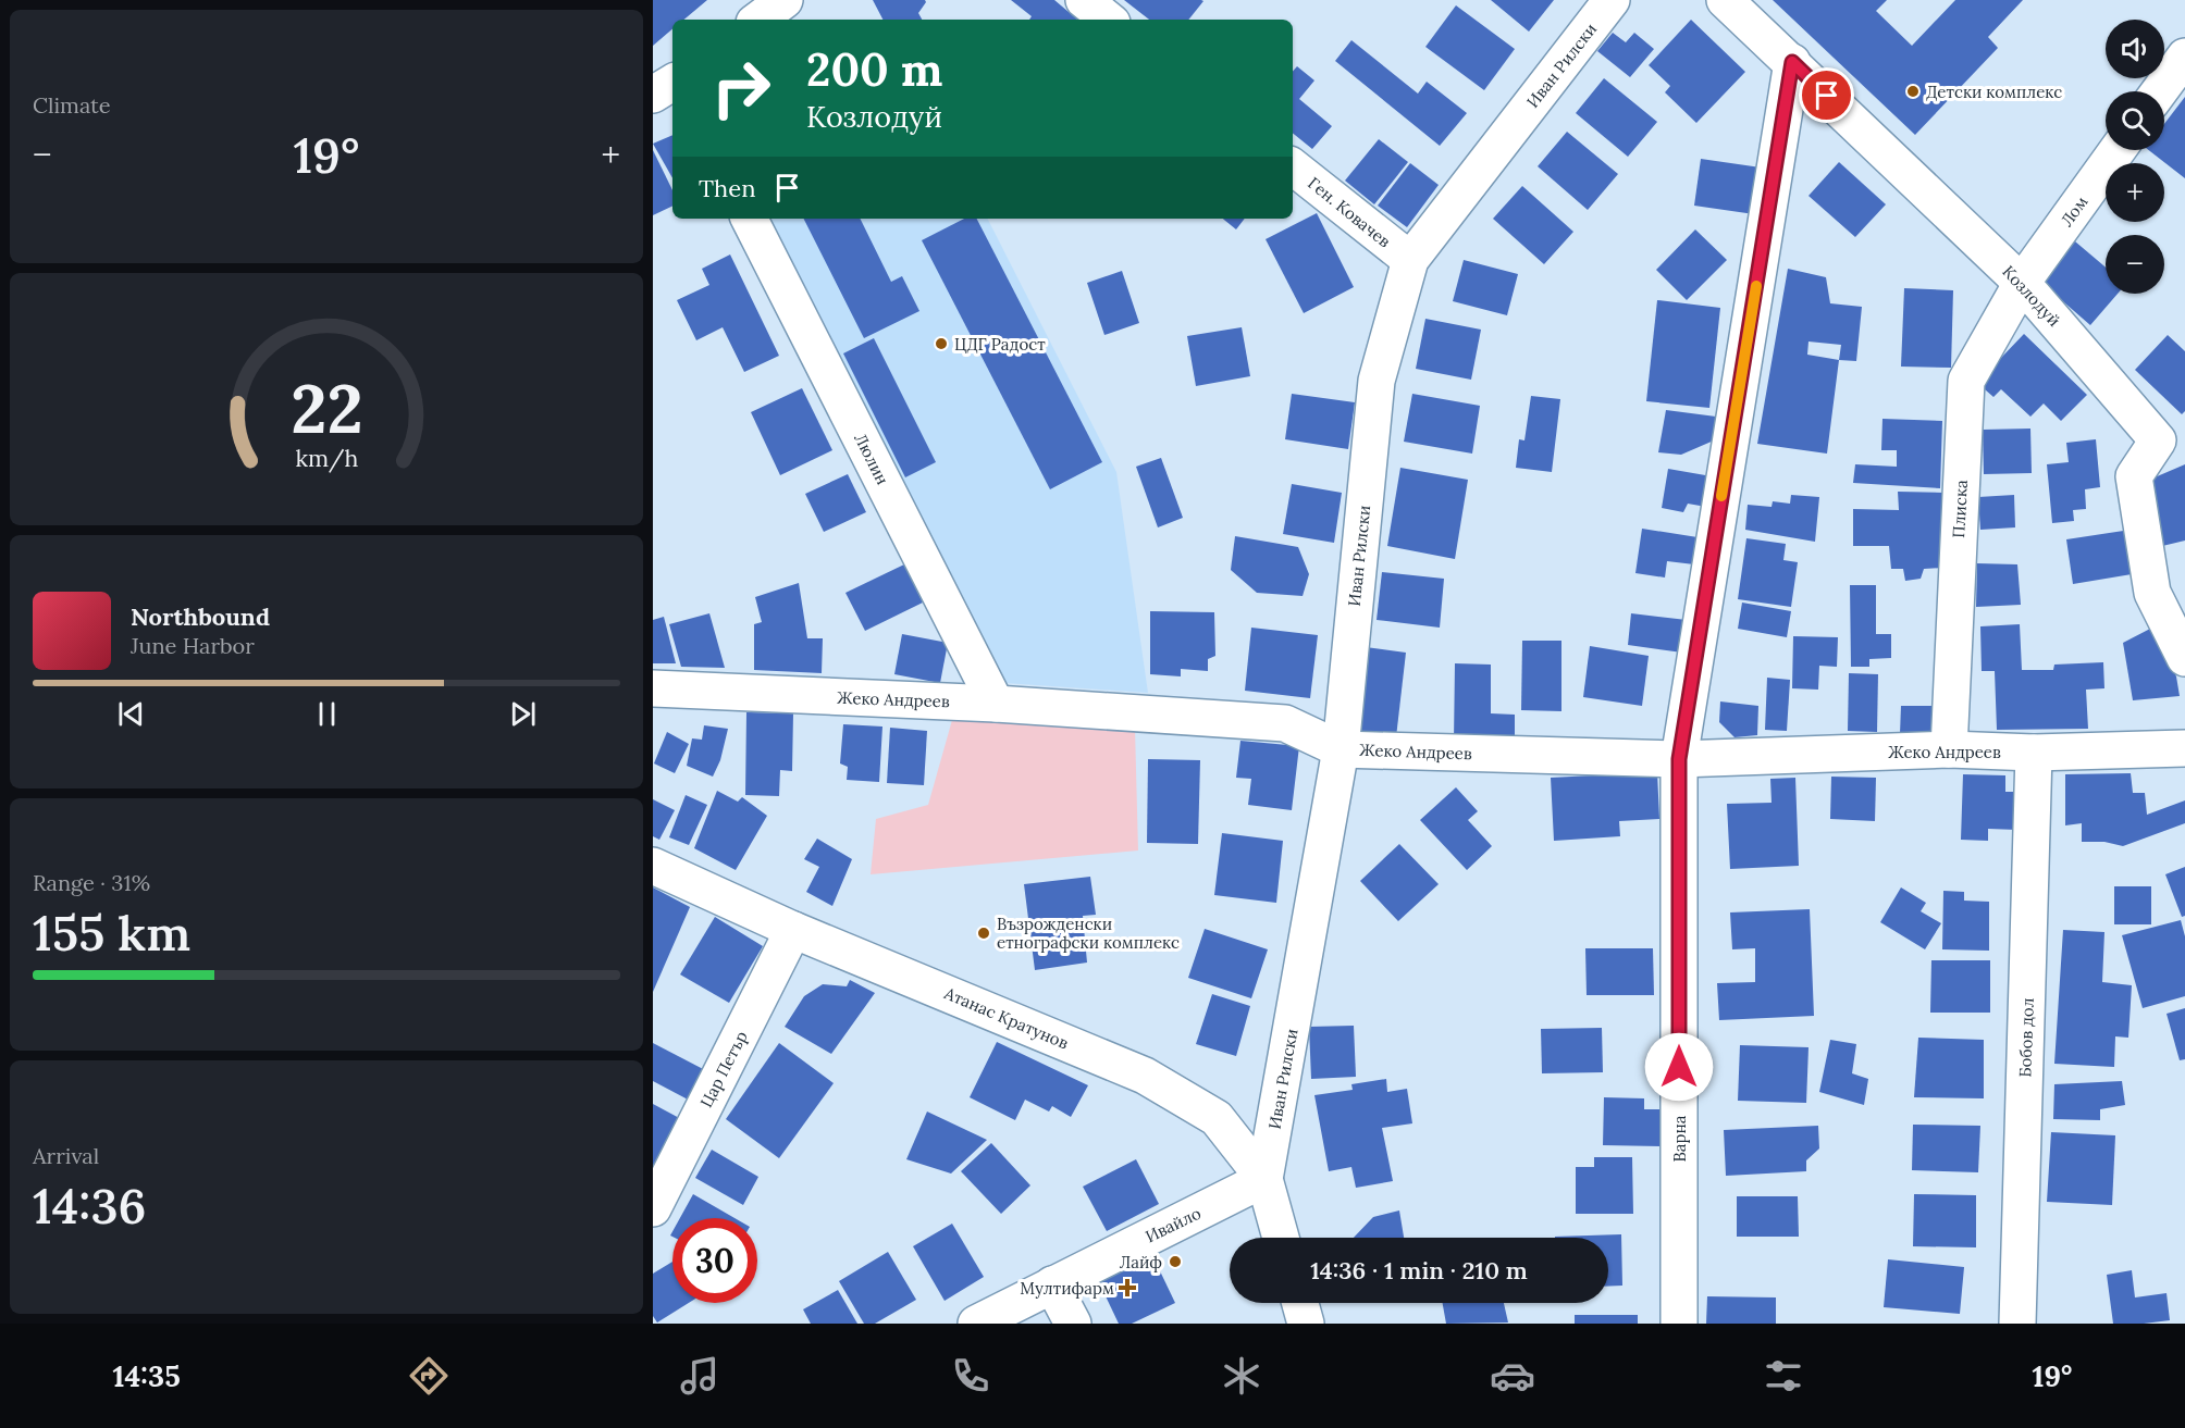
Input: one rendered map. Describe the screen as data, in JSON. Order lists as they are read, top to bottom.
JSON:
{
  "streets": {
    "street": [
      "Иван Рилски",
      "Лом",
      "Ген. Ковачев",
      "Козлодуй",
      "Люлин",
      "Плиска",
      "Жеко Андреев",
      "Атанас Кратунов",
      "Бобов дол",
      "Цар Петър",
      "Варна",
      "Ивайло"
    ]
  },
  "crossings": [
    ["Иван Рилски", "Ген. Ковачев"],
    ["Иван Рилски", "Жеко Андреев"],
    ["Иван Рилски", "Атанас Кратунов"],
    ["Иван Рилски", "Ивайло"],
    ["Лом", "Козлодуй"],
    ["Лом", "Плиска"],
    ["Козлодуй", "Плиска"],
    ["Козлодуй", "Варна"],
    ["Люлин", "Жеко Андреев"],
    ["Плиска", "Жеко Андреев"],
    ["Жеко Андреев", "Бобов дол"],
    ["Жеко Андреев", "Варна"],
    ["Атанас Кратунов", "Цар Петър"],
    ["Атанас Кратунов", "Ивайло"]
  ],
  "places": {
    "other": [
      "Детски комплекс",
      "ЦДГ Радост",
      "Възрожденски етнографски комплекс",
      "Лайф"
    ],
    "health": ["Мултифарм"]
  },
  "page": {
    "tile": [
      "Climate",
      ["Range · 31%", "155 km"],
      ["Arrival", "14:36"]
    ],
    "map_buttons": ["+", "−"],
    "turn": ["200 m", "Козлодуй"],
    "heat": ["−", "19°", "+"],
    "then": "Then",
    "song": ["Northbound", "June Harbor"],
    "limit": "30",
    "trip": "14:36 · 1 min · 210 m",
    "tabs": ["14:35", "19°"],
    "gauge": ["22", "km/h"]
  }
}
